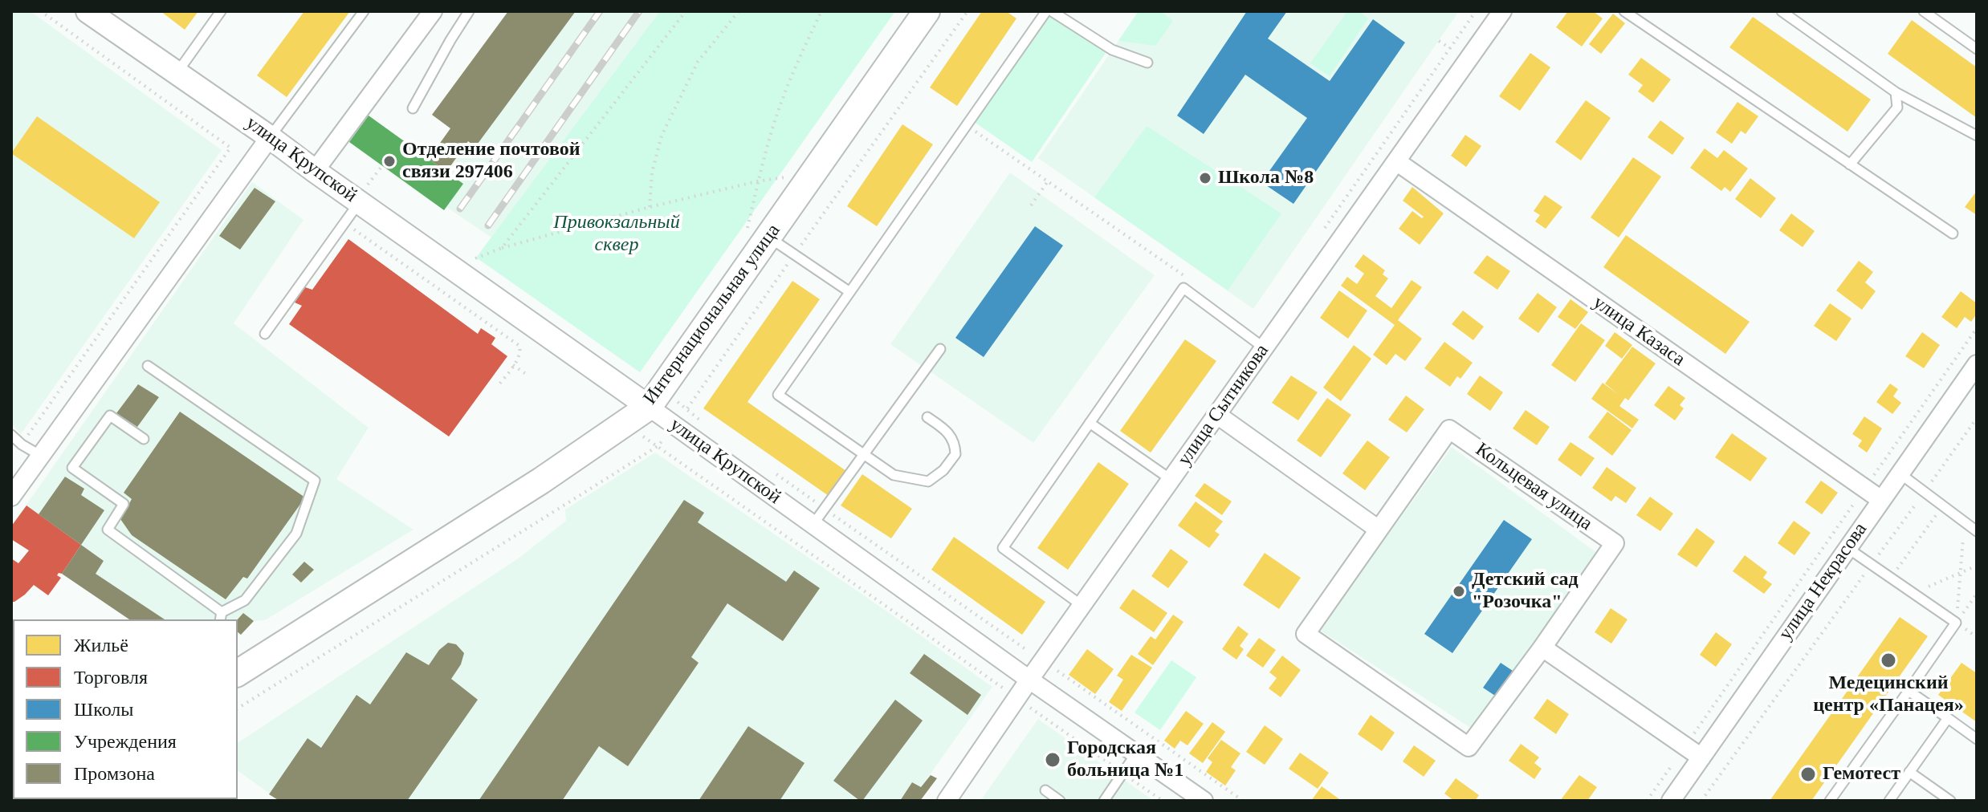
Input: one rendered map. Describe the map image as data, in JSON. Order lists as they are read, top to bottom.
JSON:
{
  "streets": {
    "main road": ["Интернациональная улица"],
    "street": [
      "улица Крупской",
      "улица Казаса",
      "улица Сытникова",
      "Кольцевая улица",
      "улица Некрасова"
    ]
  },
  "crossings": [
    ["улица Крупской", "Интернациональная улица"],
    ["улица Крупской", "улица Сытникова"],
    ["улица Казаса", "улица Сытникова"],
    ["улица Казаса", "улица Некрасова"]
  ],
  "parks": ["Привокзальный сквер"],
  "places": [
    "Отделение почтовой связи 297406",
    "Школа №8",
    "Детский сад \"Розочка\"",
    "Медецинский центр «Панацея»",
    "Городская больница №1",
    "Гемотест"
  ],
  "legend": [
    "Жильё",
    "Торговля",
    "Школы",
    "Учреждения",
    "Промзона"
  ]
}
